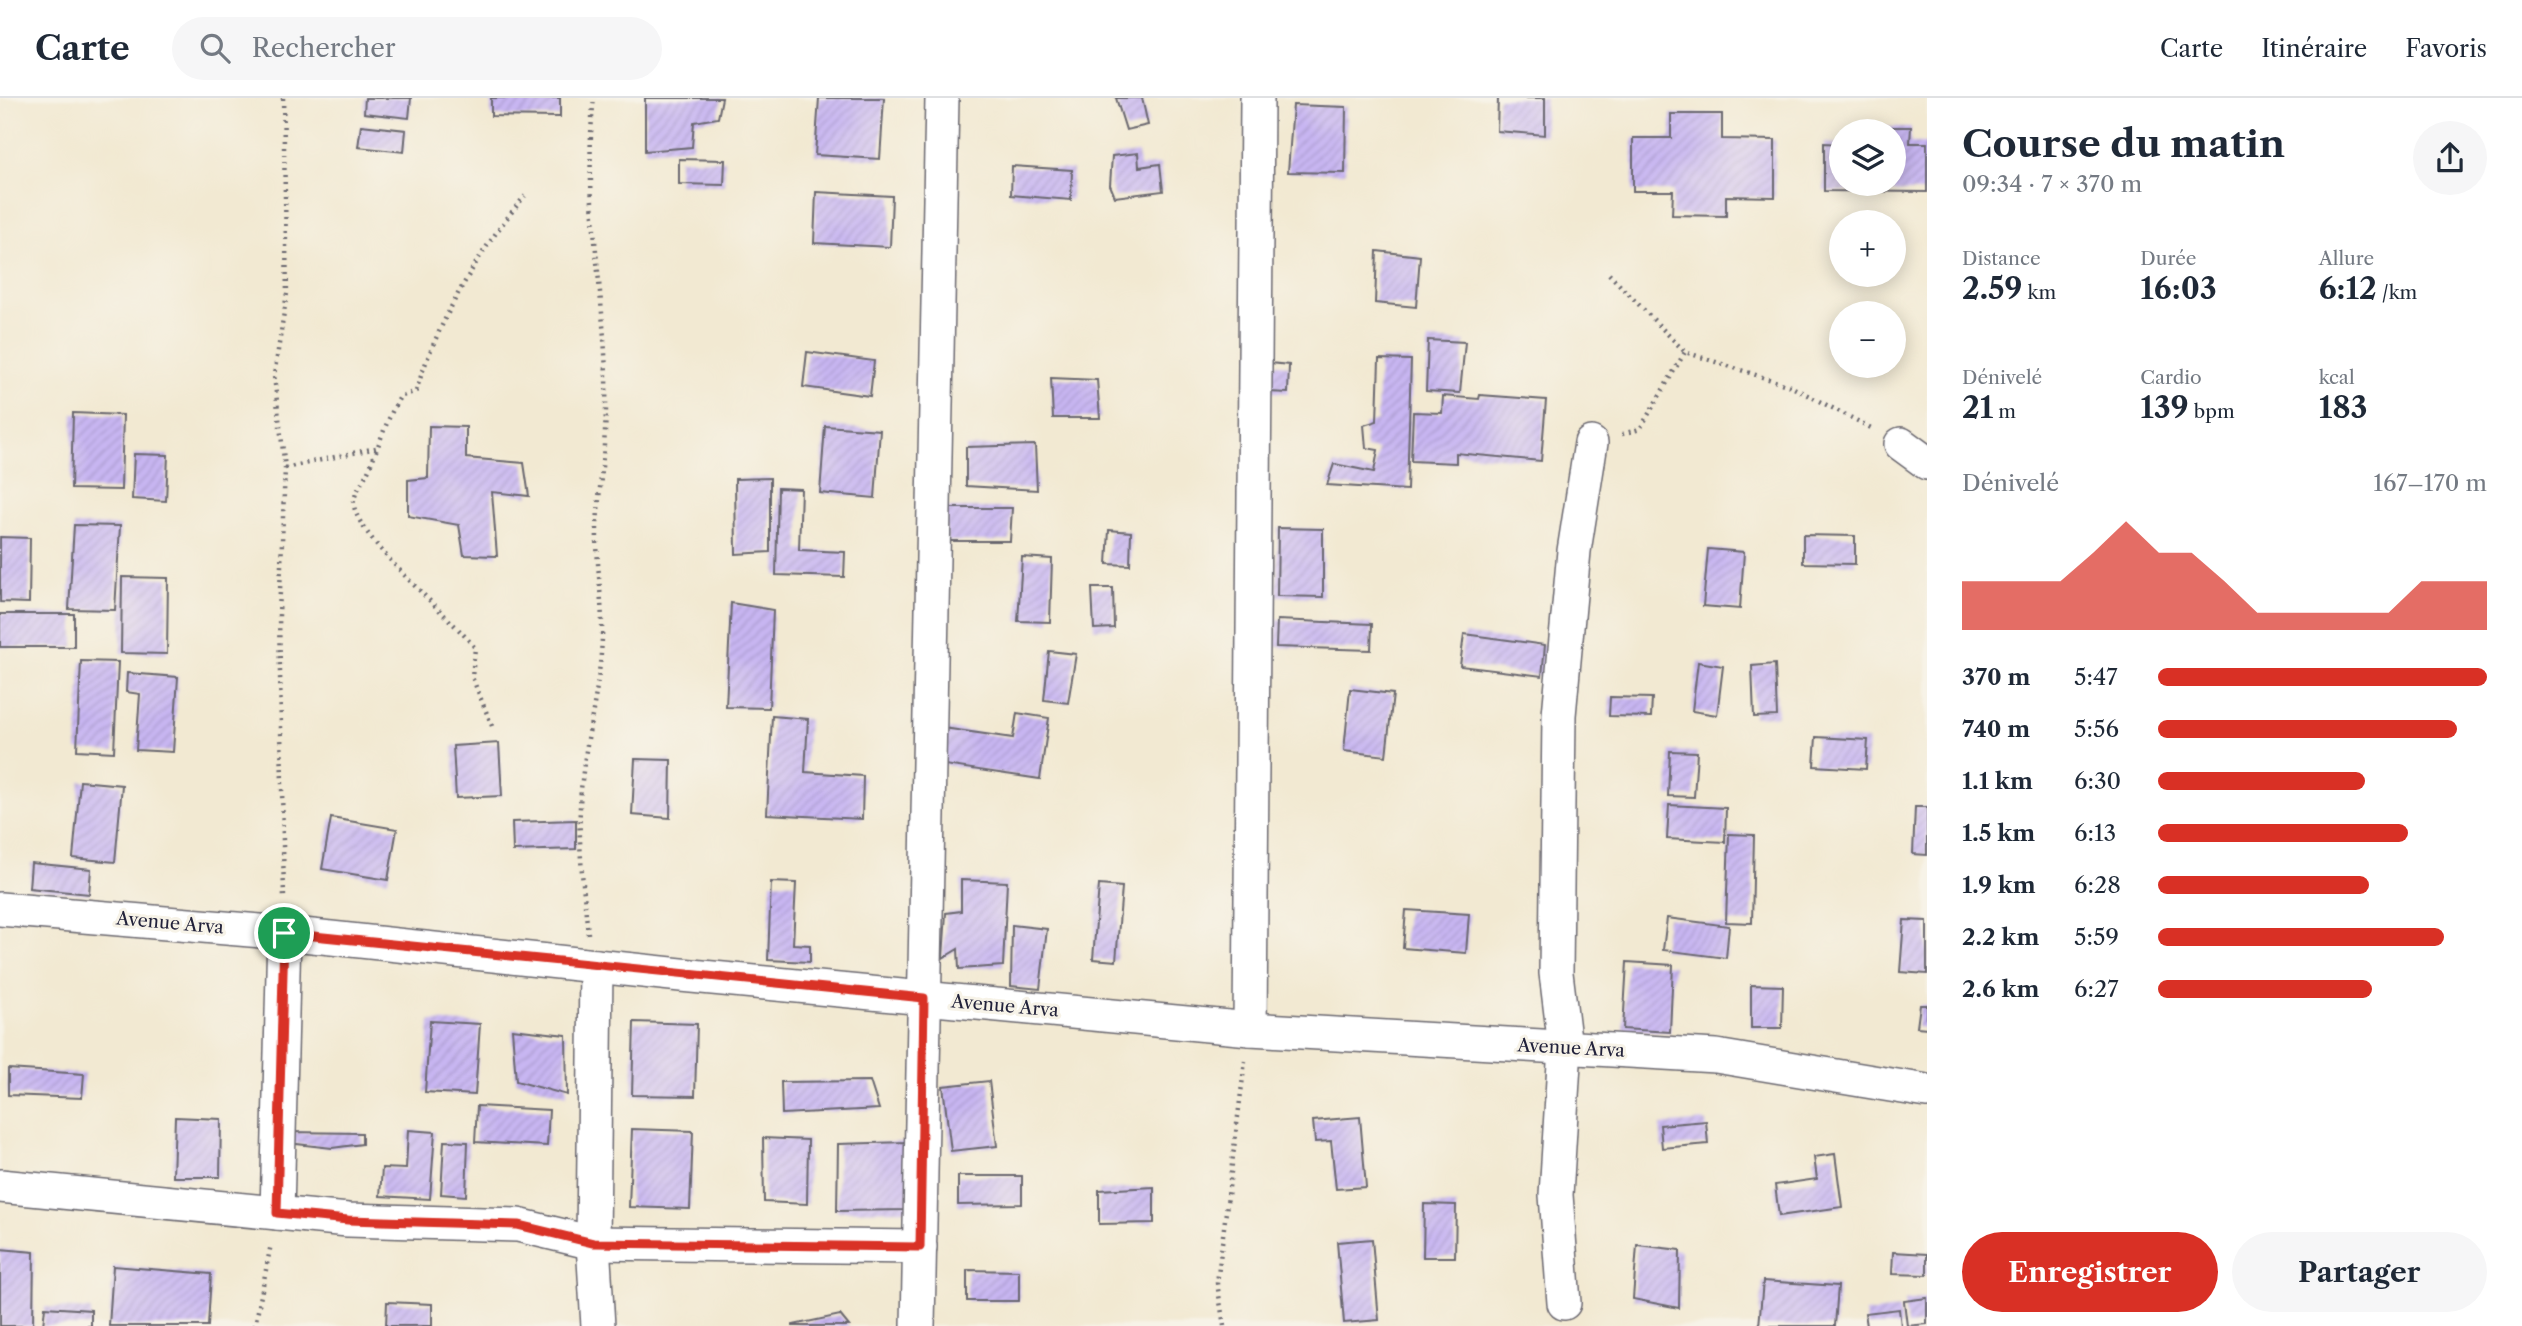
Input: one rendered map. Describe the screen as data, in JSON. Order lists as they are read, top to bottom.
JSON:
{
  "streets": {
    "street": ["Avenue Arva"]
  },
  "page": {
    "header": "Carte",
    "search": "Rechercher",
    "nav": ["Carte", "Itinéraire", "Favoris"],
    "heading": ["Course du matin", "09:34 · 7 × 370 m"],
    "map_buttons": ["+", "−"],
    "stats": [
      ["Distance", "2.59 km"],
      ["Durée", "16:03"],
      ["Allure", "6:12 /km"],
      ["Dénivelé", "21 m"],
      ["Cardio", "139 bpm"],
      ["kcal", "183"]
    ],
    "chart": ["Dénivelé", "167–170 m"],
    "list": [
      {
        "name": "370 m",
        "note": "5:47"
      },
      {
        "name": "740 m",
        "note": "5:56"
      },
      {
        "name": "1.1 km",
        "note": "6:30"
      },
      {
        "name": "1.5 km",
        "note": "6:13"
      },
      {
        "name": "1.9 km",
        "note": "6:28"
      },
      {
        "name": "2.2 km",
        "note": "5:59"
      },
      {
        "name": "2.6 km",
        "note": "6:27"
      }
    ],
    "buttons": ["Enregistrer", "Partager"]
  }
}
